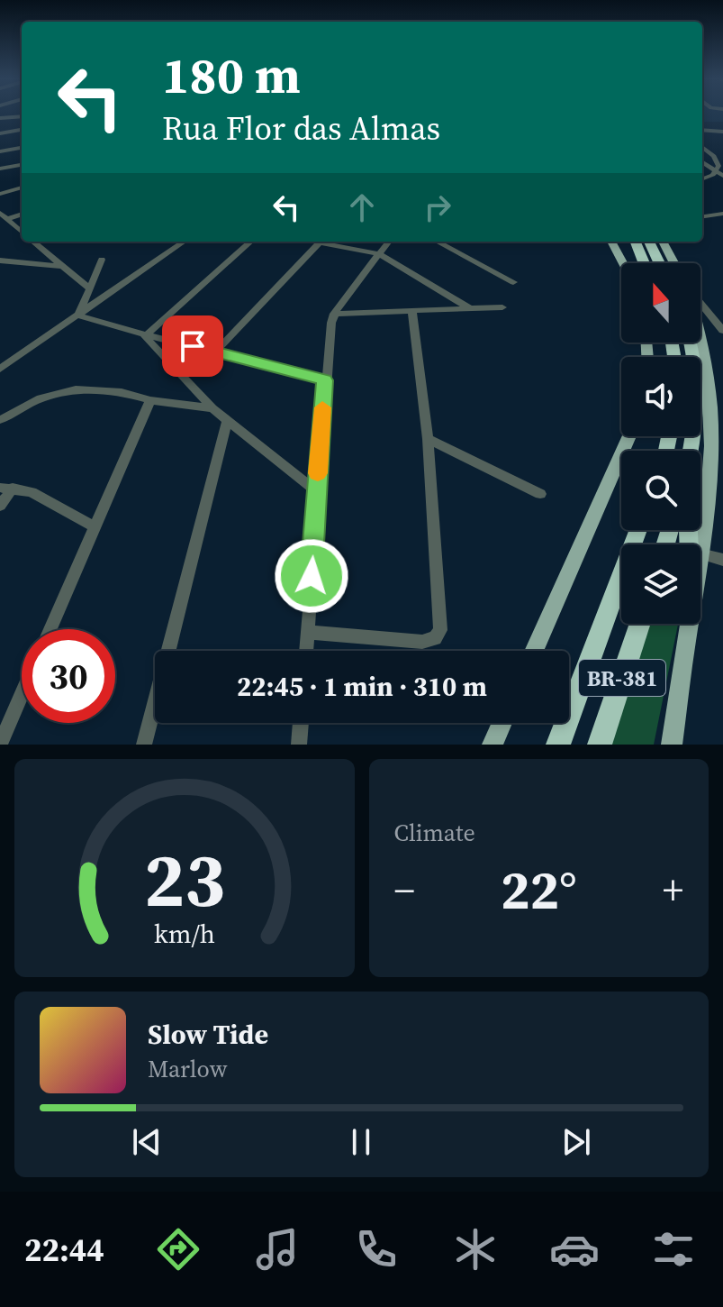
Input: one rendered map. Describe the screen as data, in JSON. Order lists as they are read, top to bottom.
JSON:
{
  "streets": {
    "highway": ["BR-381"]
  },
  "north": "top",
  "page": {
    "turn": ["180 m", "Rua Flor das Almas"],
    "limit": "30",
    "trip": "22:45 · 1 min · 310 m",
    "tile": "Climate",
    "heat": ["−", "22°", "+"],
    "song": ["Slow Tide", "Marlow"],
    "tabs": "22:44",
    "gauge": ["23", "km/h"]
  }
}
